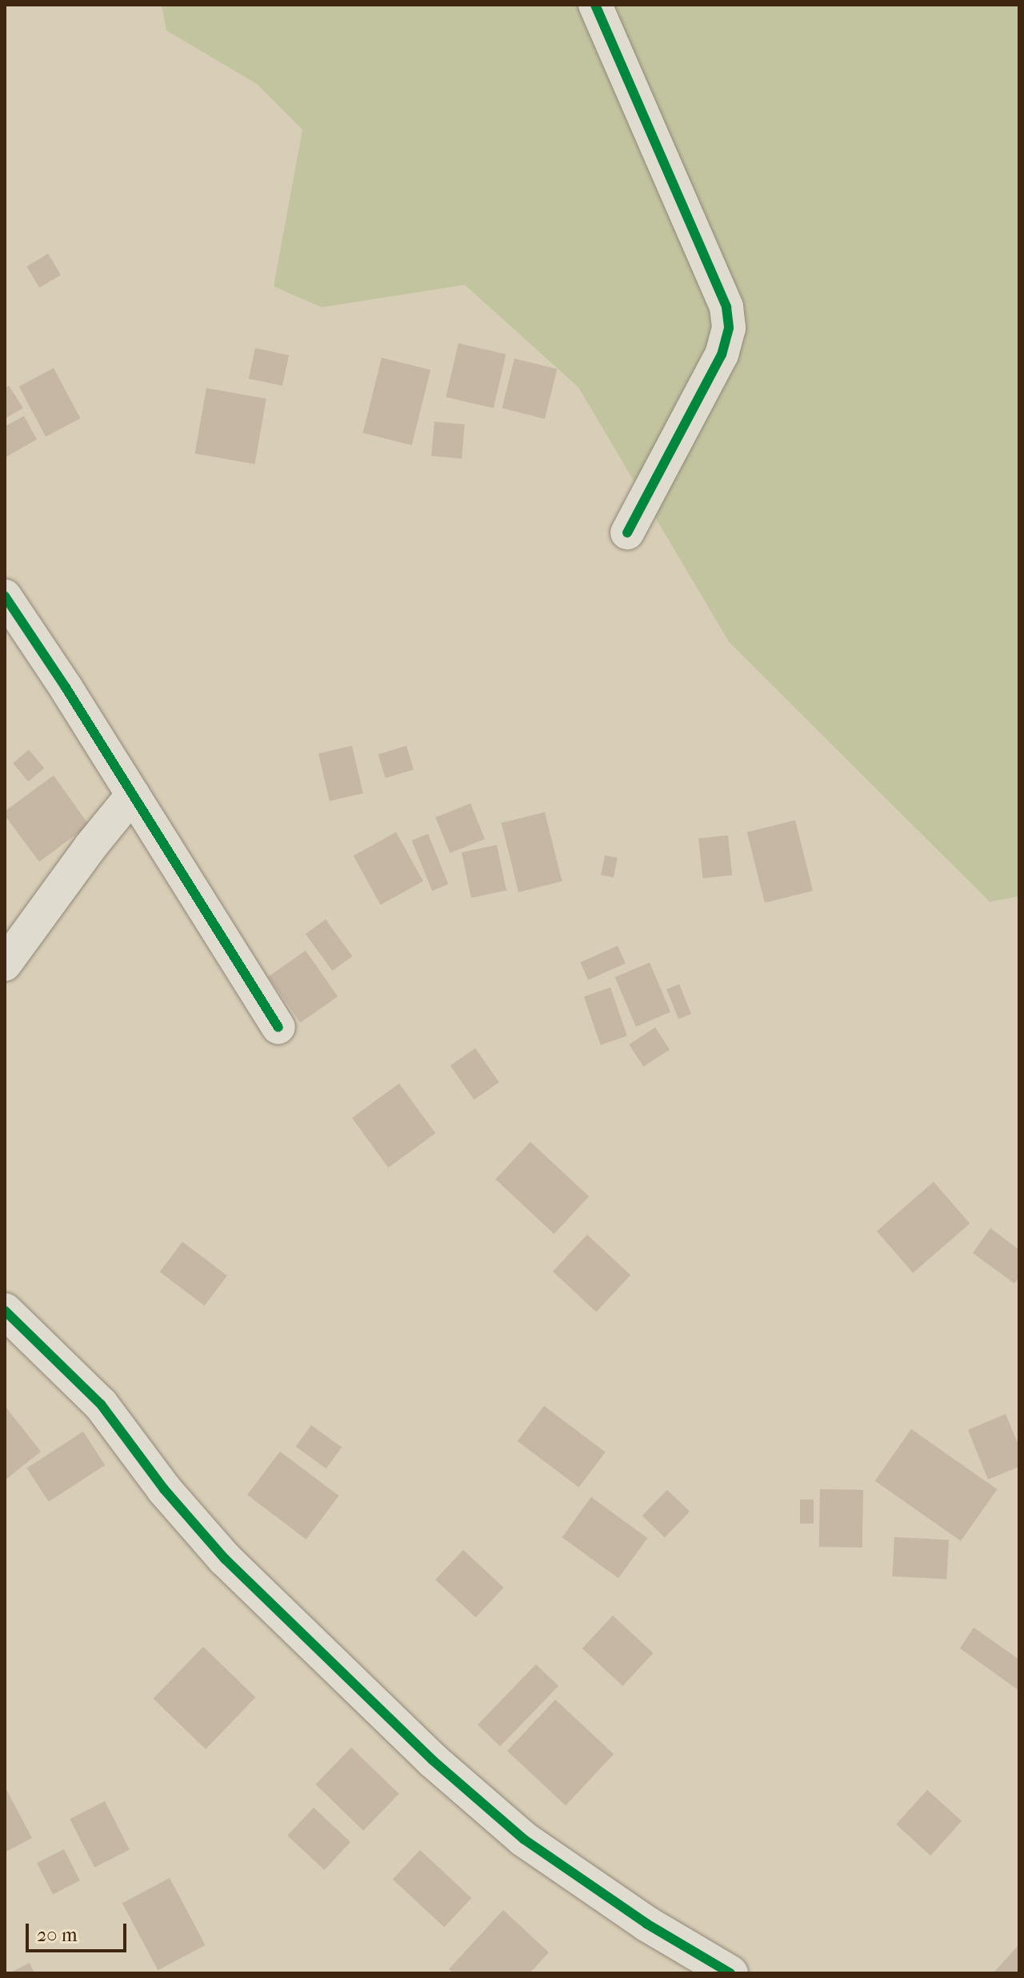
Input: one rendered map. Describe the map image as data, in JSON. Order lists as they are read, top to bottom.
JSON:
{
  "scale_bar": "20 m"
}
